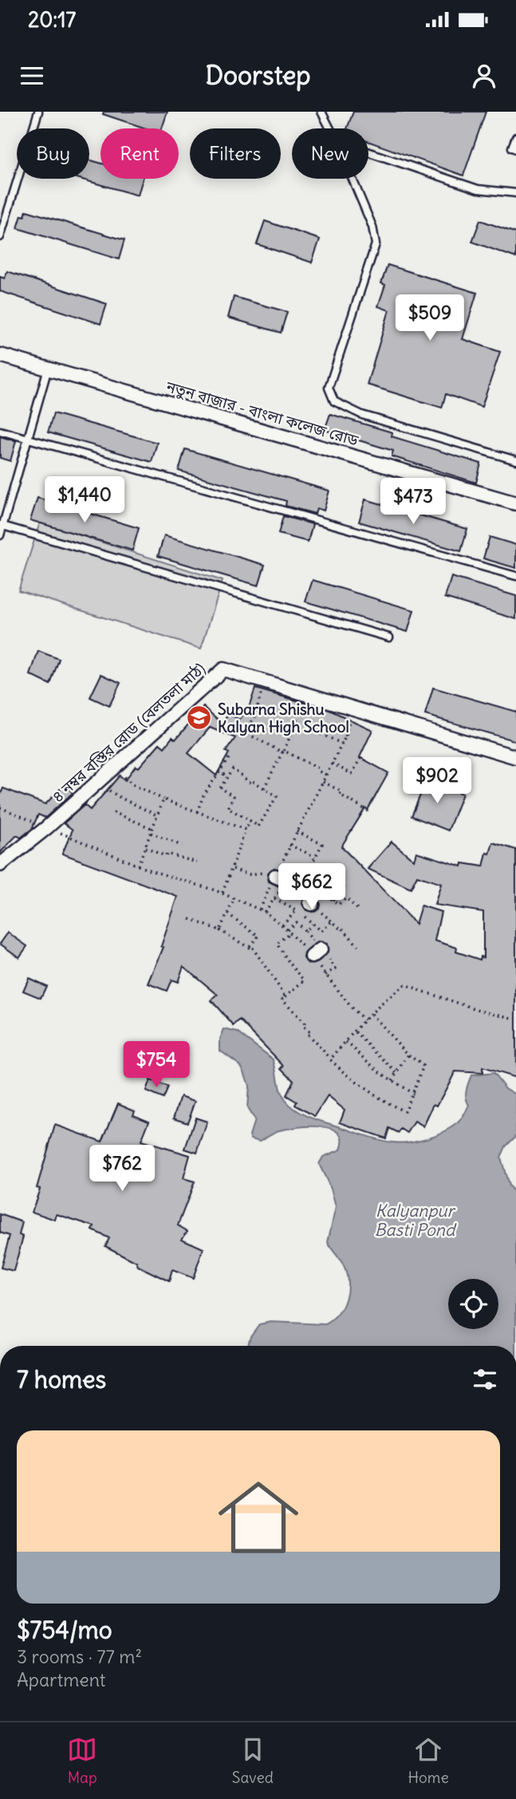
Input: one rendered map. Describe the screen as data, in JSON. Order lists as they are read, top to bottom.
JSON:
{
  "streets": {
    "street": ["নতুন বাজার - বাংলা কলেজ রোড", "৪ নম্বর বস্তির রোড (বেলতলা মাঠ)"]
  },
  "water": ["Kalyanpur Basti Pond"],
  "places": {
    "school or university": ["Subarna Shishu Kalyan High School"]
  },
  "page": {
    "status": "20:17",
    "header": "Doorstep",
    "chip": [
      "Buy",
      "Rent",
      "Filters",
      "New"
    ],
    "price": [
      "$509",
      "$1,440",
      "$473",
      "$902",
      "$662",
      "$754",
      "$762"
    ],
    "heading": "7 homes",
    "list": [
      {
        "name": "$754/mo",
        "note": "3 rooms · 77 m² · Apartment"
      }
    ],
    "tabs": ["Map", "Saved", "Home"]
  }
}
